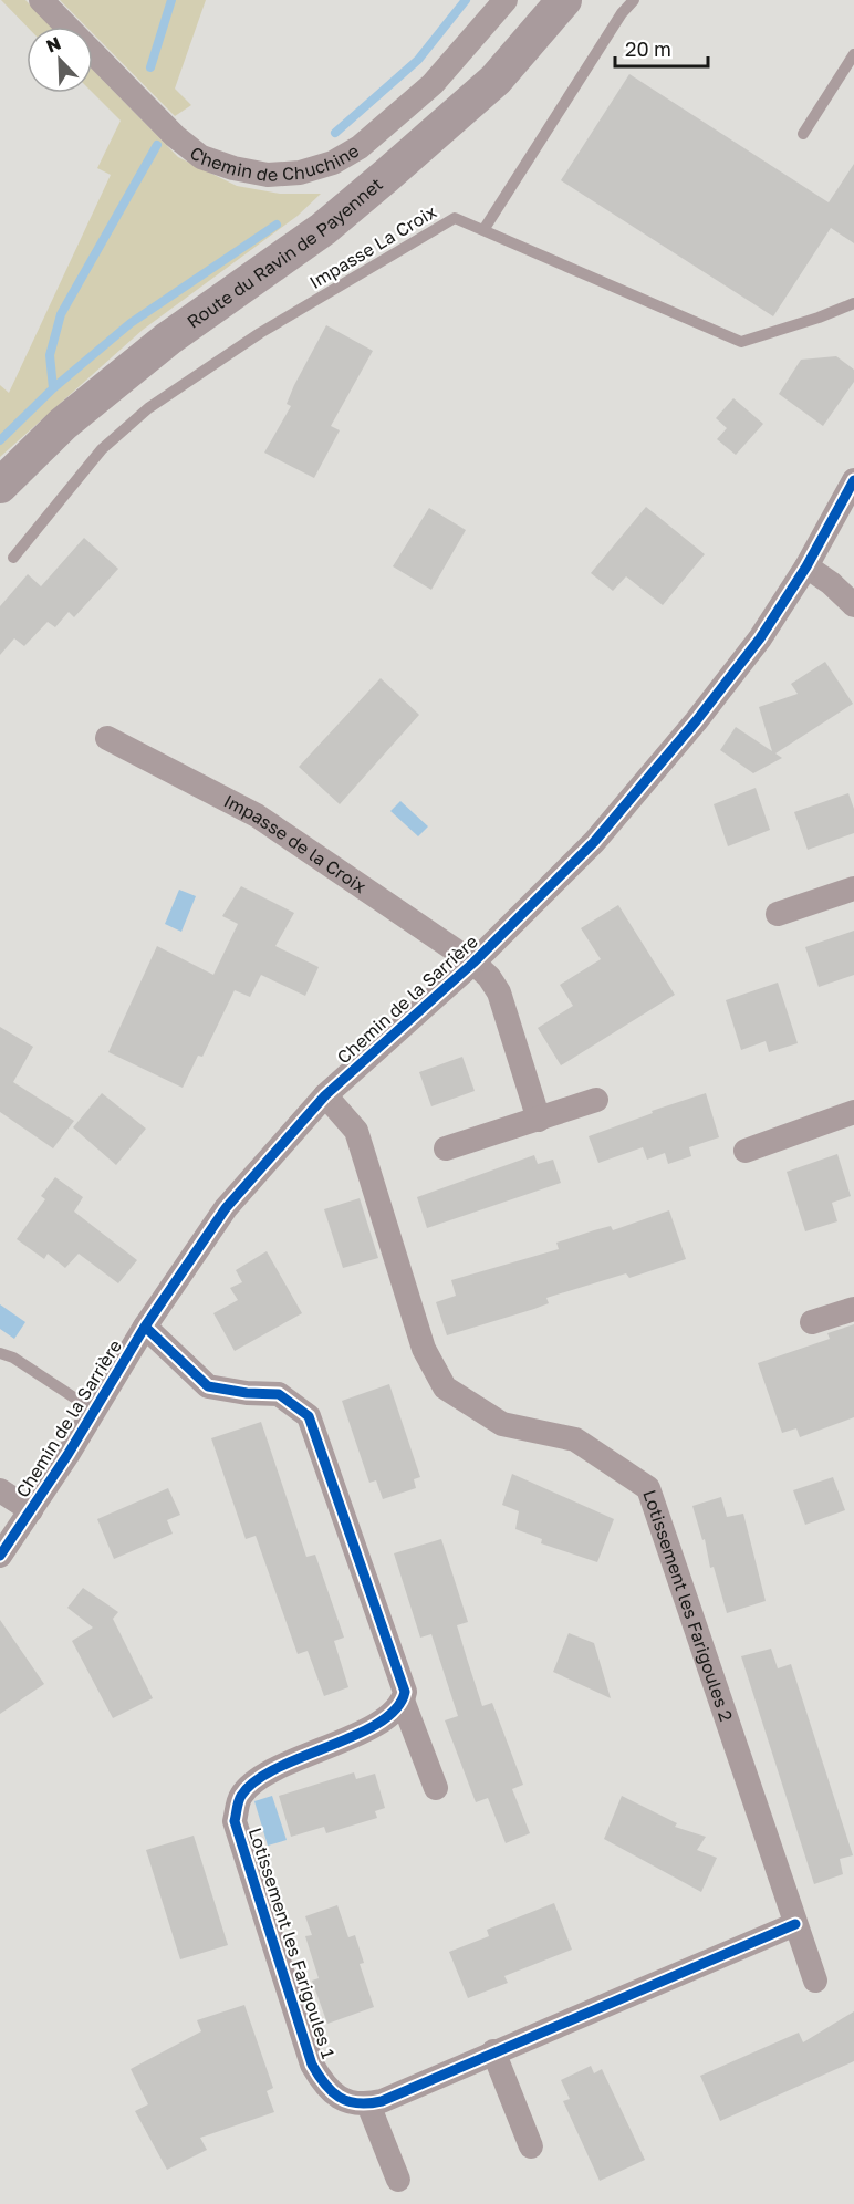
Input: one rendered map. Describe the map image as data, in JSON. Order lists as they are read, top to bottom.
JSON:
{
  "streets": {
    "street": [
      "Chemin de Chuchine",
      "Route du Ravin de Payennet",
      "Impasse de la Croix",
      "Chemin de la Sarrière",
      "Lotissement les Farigoules 2",
      "Lotissement les Farigoules 1"
    ],
    "lane": ["Impasse La Croix"]
  },
  "crossings": [
    ["Impasse de la Croix", "Chemin de la Sarrière"],
    ["Chemin de la Sarrière", "Lotissement les Farigoules 2"]
  ],
  "scale_bar": "20 m",
  "north": "top left"
}
